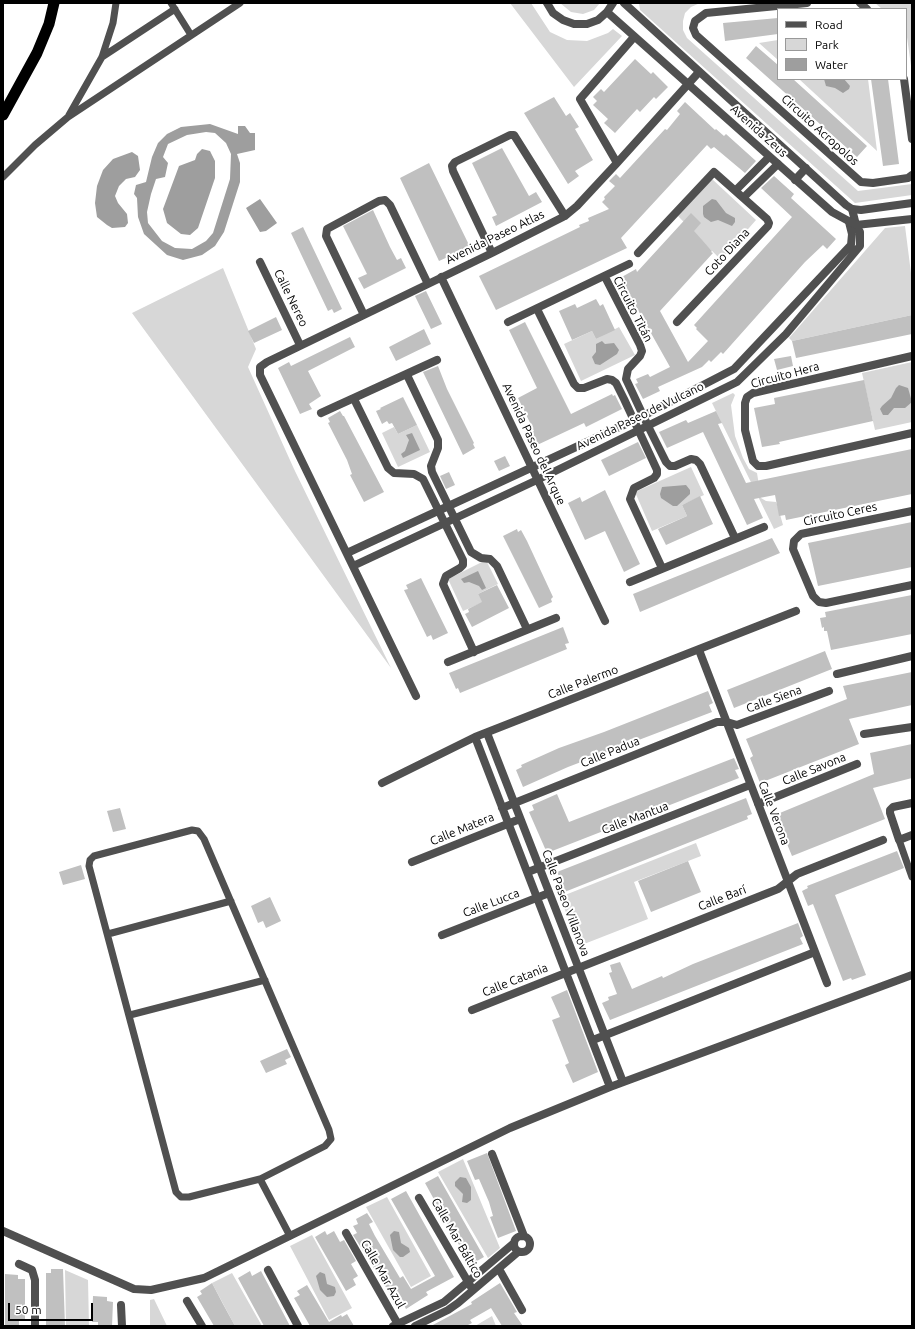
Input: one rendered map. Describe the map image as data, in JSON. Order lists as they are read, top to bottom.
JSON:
{
  "streets": {
    "street": [
      "Circuito Acropolos",
      "Avenida Zeus",
      "Avenida Paseo Atlas",
      "Coto Diana",
      "Calle Nereo",
      "Circuito Titán",
      "Circuito Hera",
      "Avenida Paseo de Vulcano",
      "Avenida Paseo del Arque",
      "Circuito Ceres",
      "Calle Palermo",
      "Calle Siena",
      "Calle Padua",
      "Calle Savona",
      "Calle Verona",
      "Calle Mantua",
      "Calle Matera",
      "Calle Barí",
      "Calle Lucca",
      "Calle Paseo Villanova",
      "Calle Catania",
      "Calle Mar Báltico",
      "Calle Mar Azul"
    ]
  },
  "crossings": [
    ["Avenida Zeus", "Avenida Paseo Atlas"],
    ["Avenida Zeus", "Avenida Paseo de Vulcano"],
    ["Avenida Paseo Atlas", "Calle Nereo"],
    ["Avenida Paseo Atlas", "Avenida Paseo de Vulcano"],
    ["Avenida Paseo Atlas", "Avenida Paseo del Arque"],
    ["Circuito Titán", "Avenida Paseo de Vulcano"],
    ["Avenida Paseo de Vulcano", "Avenida Paseo del Arque"],
    ["Calle Palermo", "Calle Verona"],
    ["Calle Palermo", "Calle Paseo Villanova"],
    ["Calle Siena", "Calle Padua"],
    ["Calle Siena", "Calle Verona"],
    ["Calle Padua", "Calle Verona"],
    ["Calle Padua", "Calle Paseo Villanova"],
    ["Calle Savona", "Calle Verona"],
    ["Calle Verona", "Calle Mantua"],
    ["Calle Verona", "Calle Barí"],
    ["Calle Mantua", "Calle Paseo Villanova"],
    ["Calle Matera", "Calle Paseo Villanova"],
    ["Calle Barí", "Calle Paseo Villanova"],
    ["Calle Barí", "Calle Catania"],
    ["Calle Lucca", "Calle Paseo Villanova"],
    ["Calle Paseo Villanova", "Calle Catania"]
  ],
  "legend": ["Road", "Park", "Water"],
  "scale_bar": "50 m"
}
